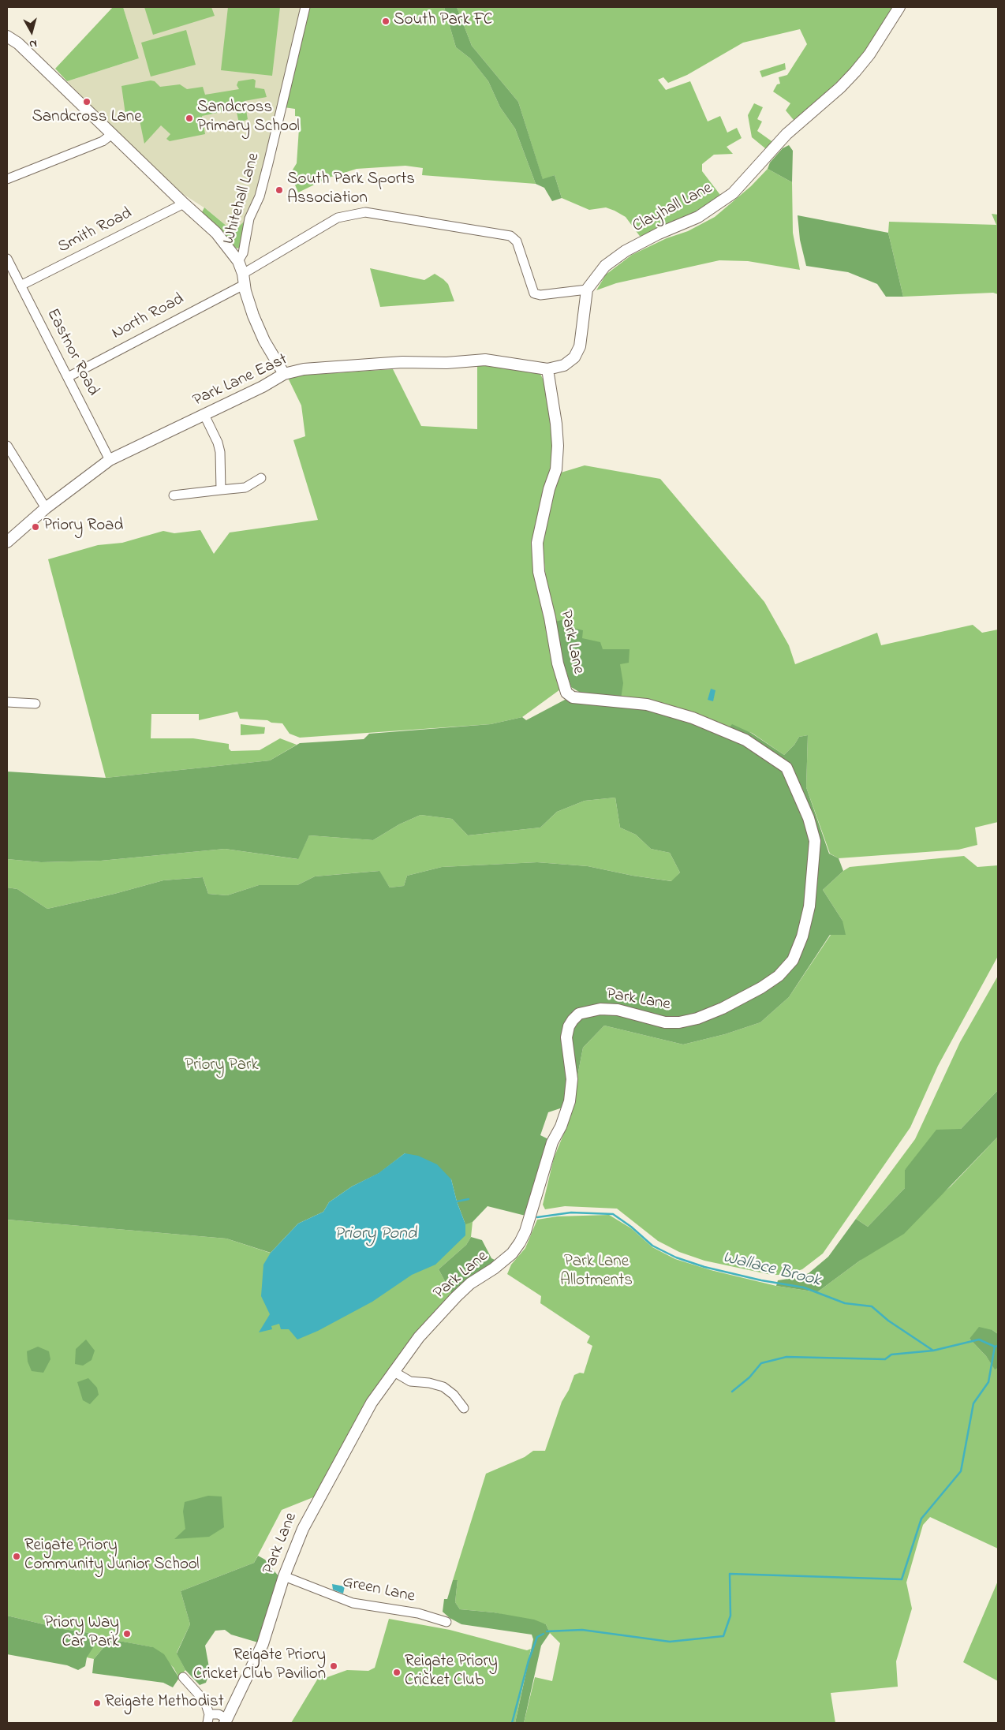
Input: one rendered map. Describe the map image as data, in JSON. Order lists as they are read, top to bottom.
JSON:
{
  "streets": {
    "street": [
      "Whitehall Lane",
      "Clayhall Lane",
      "Smith Road",
      "North Road",
      "Eastnor Road",
      "Park Lane East",
      "Park Lane",
      "Green Lane"
    ]
  },
  "crossings": [
    ["Clayhall Lane", "North Road"],
    ["Smith Road", "Eastnor Road"],
    ["North Road", "Eastnor Road"],
    ["Eastnor Road", "Park Lane East"],
    ["Park Lane East", "Park Lane"],
    ["Park Lane", "Green Lane"]
  ],
  "water": ["Priory Pond", "Wallace Brook"],
  "parks": ["Priory Park", "Park Lane Allotments"],
  "places": [
    "South Park FC",
    "Sandcross Lane",
    "Sandcross Primary School",
    "South Park Sports Association",
    "Priory Road",
    "Reigate Priory Community Junior School",
    "Priory Way Car Park",
    "Reigate Priory Cricket Club Pavilion",
    "Reigate Priory Cricket Club",
    "Reigate Methodist"
  ],
  "north": "bottom"
}
